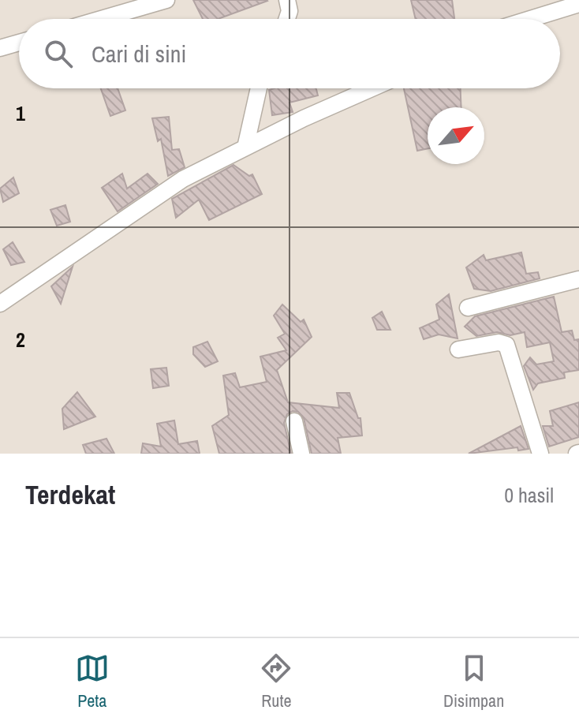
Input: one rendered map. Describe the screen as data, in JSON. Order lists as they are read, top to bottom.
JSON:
{
  "north": "top right",
  "page": {
    "search": "Cari di sini",
    "heading": ["Terdekat", "0 hasil"],
    "nav": ["Peta", "Rute", "Disimpan"]
  },
  "grid": {
    "rows": ["1", "2"]
  }
}
